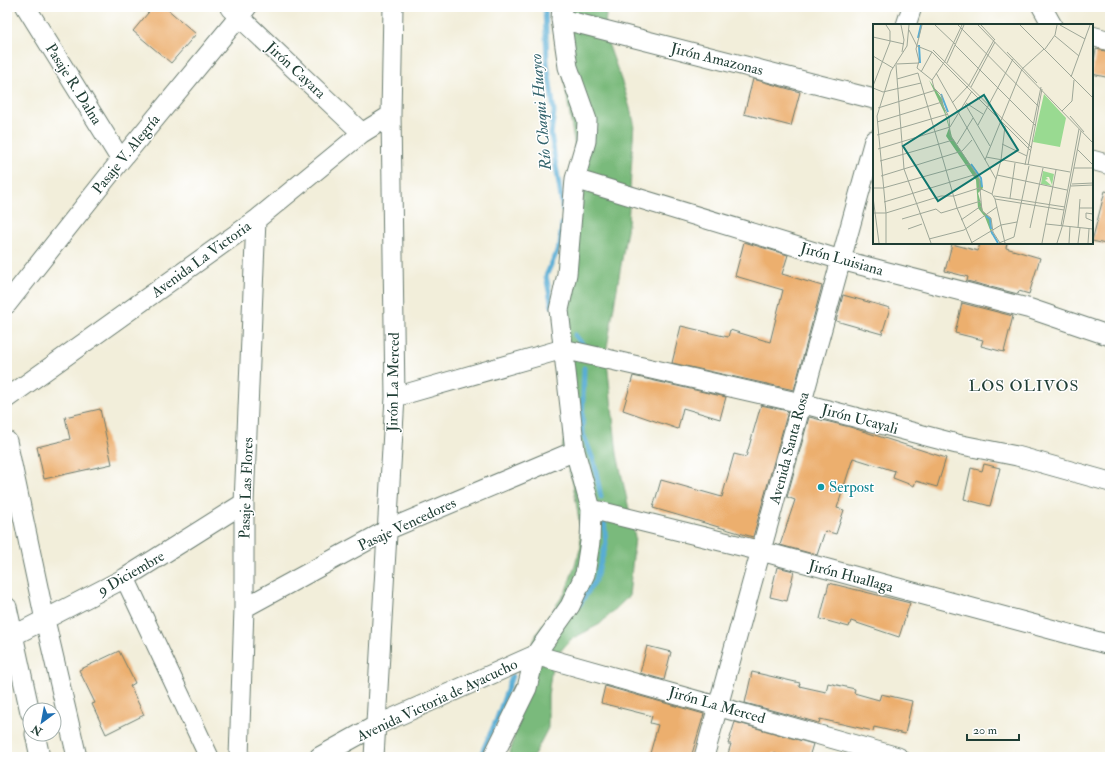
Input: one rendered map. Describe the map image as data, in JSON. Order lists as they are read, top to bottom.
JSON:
{
  "streets": {
    "street": [
      "Jirón Amazonas",
      "Jirón Cayara",
      "Pasaje R. Dalna",
      "Pasaje V. Alegría",
      "Avenida La Victoria",
      "Jirón Luisiana",
      "Jirón La Merced",
      "Jirón Ucayali",
      "Avenida Santa Rosa",
      "Pasaje Las Flores",
      "Pasaje Vencedores",
      "9 Diciembre",
      "Jirón Huallaga",
      "Avenida Victoria de Ayacucho"
    ]
  },
  "crossings": [
    ["Jirón Cayara", "Pasaje V. Alegría"],
    ["Jirón Cayara", "Avenida La Victoria"],
    ["Pasaje R. Dalna", "Pasaje V. Alegría"],
    ["Avenida La Victoria", "Jirón La Merced"],
    ["Avenida La Victoria", "Pasaje Las Flores"],
    ["Jirón Luisiana", "Avenida Santa Rosa"],
    ["Jirón La Merced", "Avenida Santa Rosa"],
    ["Jirón La Merced", "Pasaje Vencedores"],
    ["Jirón La Merced", "Avenida Victoria de Ayacucho"],
    ["Jirón Ucayali", "Avenida Santa Rosa"],
    ["Avenida Santa Rosa", "Jirón Huallaga"],
    ["Pasaje Las Flores", "Pasaje Vencedores"],
    ["Pasaje Las Flores", "9 Diciembre"]
  ],
  "districts": ["LOS OLIVOS"],
  "water": ["Río Chaqui Huayco"],
  "places": ["Serpost"],
  "scale_bar": "20 m",
  "north": "bottom left"
}
